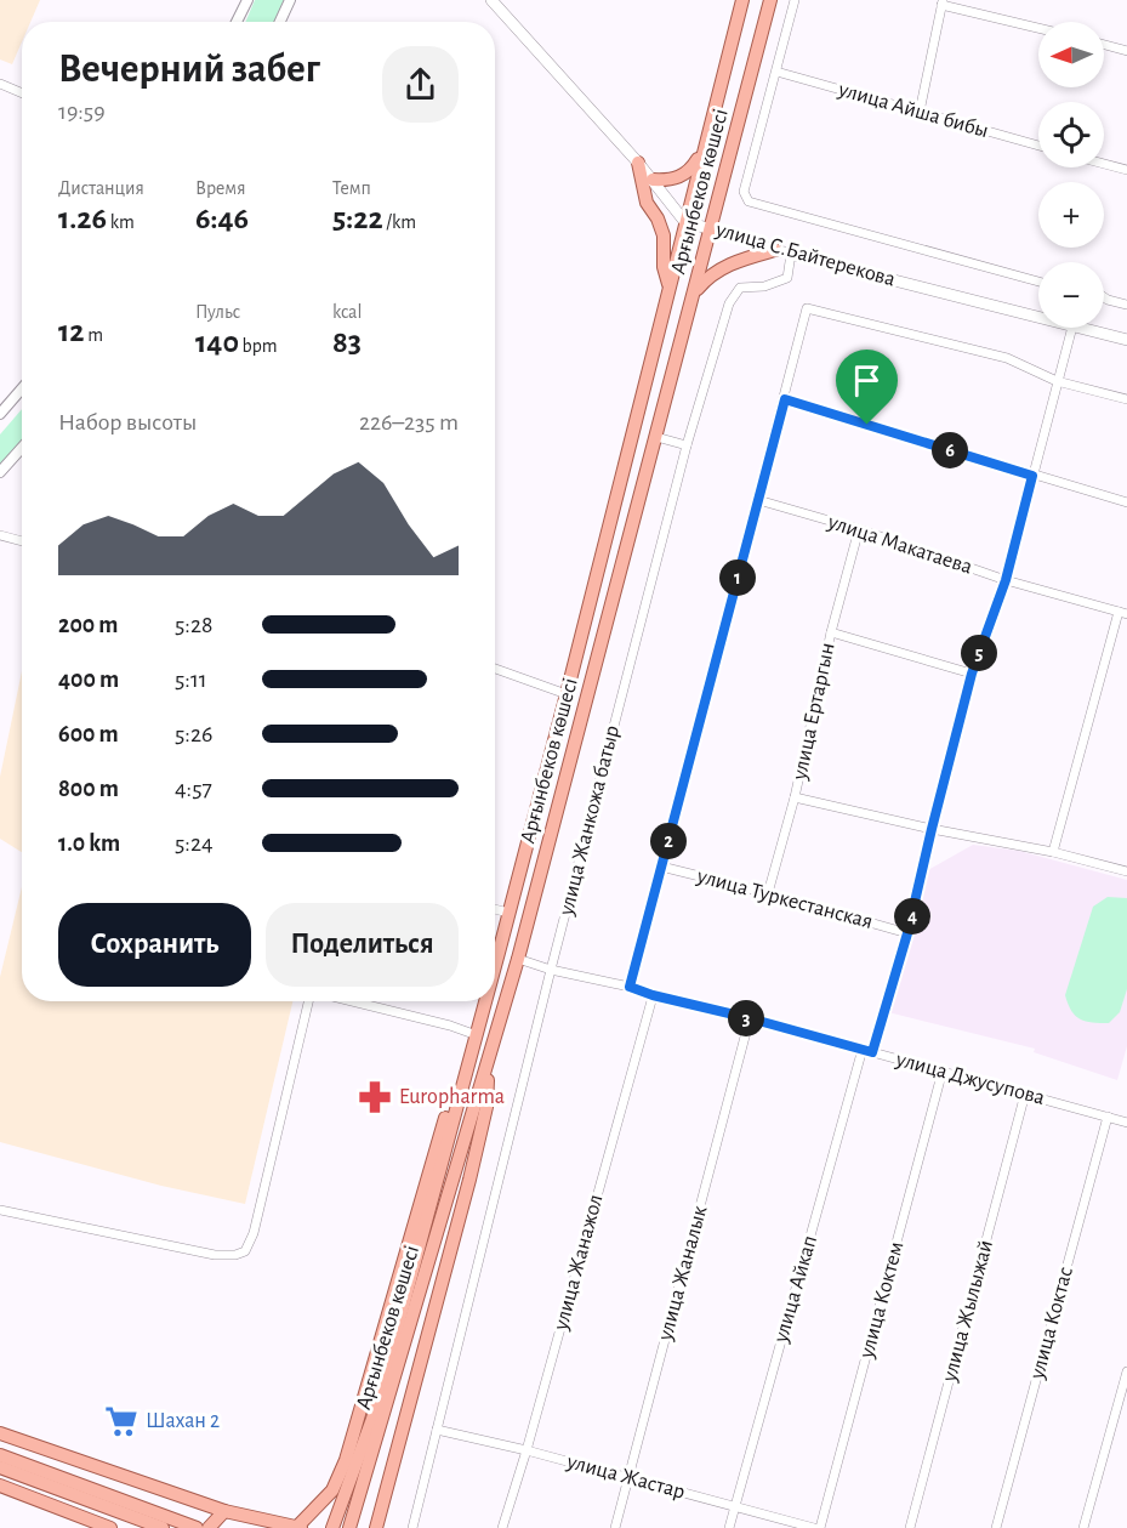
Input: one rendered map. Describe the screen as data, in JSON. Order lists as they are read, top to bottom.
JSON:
{
  "streets": {
    "main road": ["Арғынбеков көшесі", "улица С.Байтерекова"],
    "street": [
      "улица Айша бибы",
      "улица Макатаева",
      "улица Ертаргын",
      "улица Жанкожа батыр",
      "улица Туркестанская",
      "улица Джусупова",
      "улица Жанажол",
      "улица Жаналык",
      "улица Айкап",
      "улица Коктем",
      "улица Жылыжай",
      "улица Коктас",
      "улица Жастар"
    ]
  },
  "crossings": [
    ["Арғынбеков көшесі", "улица С.Байтерекова"],
    ["Арғынбеков көшесі", "улица Джусупова"],
    ["улица С.Байтерекова", "улица Жанкожа батыр"],
    ["улица Макатаева", "улица Ертаргын"],
    ["улица Ертаргын", "улица Туркестанская"],
    ["улица Жанкожа батыр", "улица Джусупова"],
    ["улица Жанкожа батыр", "улица Жастар"],
    ["улица Джусупова", "улица Жанажол"],
    ["улица Джусупова", "улица Жаналык"],
    ["улица Джусупова", "улица Айкап"],
    ["улица Джусупова", "улица Коктем"],
    ["улица Джусупова", "улица Жылыжай"],
    ["улица Джусупова", "улица Коктас"],
    ["улица Жанажол", "улица Жастар"],
    ["улица Жаналык", "улица Жастар"],
    ["улица Айкап", "улица Жастар"]
  ],
  "places": {
    "pharmacy": ["Europharma"],
    "supermarket": ["Шахан 2"]
  },
  "north": "left",
  "page": {
    "map_buttons": ["+", "−"],
    "heading": ["Вечерний забег", "19:59"],
    "stats": [
      ["Дистанция", "1.26 km"],
      ["Время", "6:46"],
      ["Темп", "5:22 /km"],
      ["12 m"],
      ["Пульс", "140 bpm"],
      ["kcal", "83"]
    ],
    "chart": ["Набор высоты", "226–235 m"],
    "pins": [
      "6",
      "1",
      "5",
      "2",
      "4",
      "3"
    ],
    "list": [
      {
        "name": "200 m",
        "note": "5:28"
      },
      {
        "name": "400 m",
        "note": "5:11"
      },
      {
        "name": "600 m",
        "note": "5:26"
      },
      {
        "name": "800 m",
        "note": "4:57"
      },
      {
        "name": "1.0 km",
        "note": "5:24"
      }
    ],
    "buttons": ["Сохранить", "Поделиться"]
  }
}
